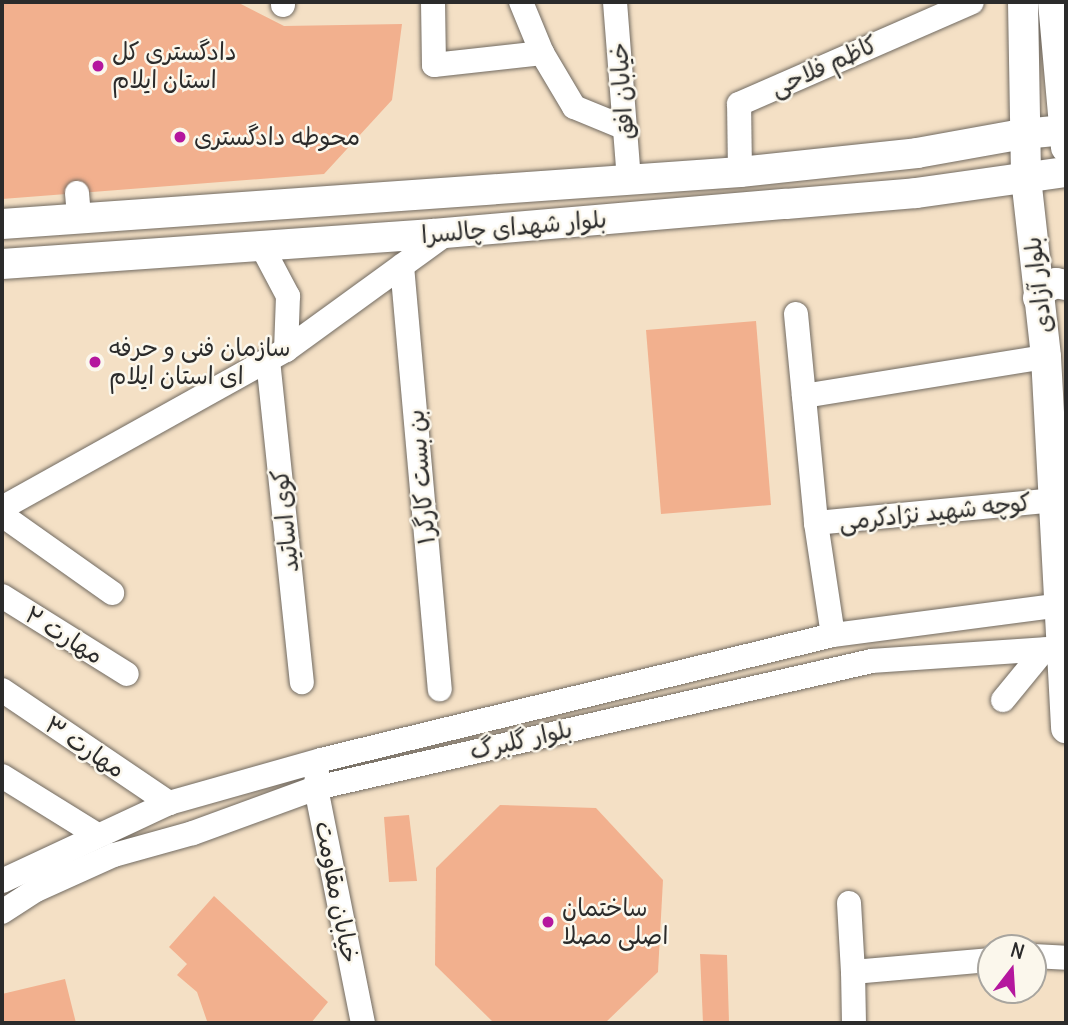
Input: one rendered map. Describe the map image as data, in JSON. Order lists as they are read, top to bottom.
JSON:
{
  "streets": {
    "main road": ["بلوار شهدای چالسرا", "بلوار آزادی"],
    "street": [
      "کاظم فلاحی",
      "خیابان افق",
      "بن بست کارگر۱",
      "کوچه شهید نژادکرمی",
      "کوی اساتید",
      "مهارت ۲",
      "بلوار گلبرگ",
      "مهارت ۳",
      "خیابان مقاومت"
    ]
  },
  "crossings": [
    ["کاظم فلاحی", "بلوار شهدای چالسرا"],
    ["خیابان افق", "بلوار شهدای چالسرا"],
    ["بلوار شهدای چالسرا", "بلوار آزادی"],
    ["بلوار شهدای چالسرا", "کوی اساتید"],
    ["بلوار آزادی", "کوچه شهید نژادکرمی"],
    ["بلوار آزادی", "بلوار گلبرگ"],
    ["بلوار گلبرگ", "مهارت ۳"],
    ["بلوار گلبرگ", "خیابان مقاومت"]
  ],
  "places": [
    "دادگستری کل استان ایلام",
    "محوطه دادگستری",
    "سازمان فنی و حرفه ای استان ایلام",
    "ساختمان اصلی مصلا"
  ],
  "north": "top"
}
